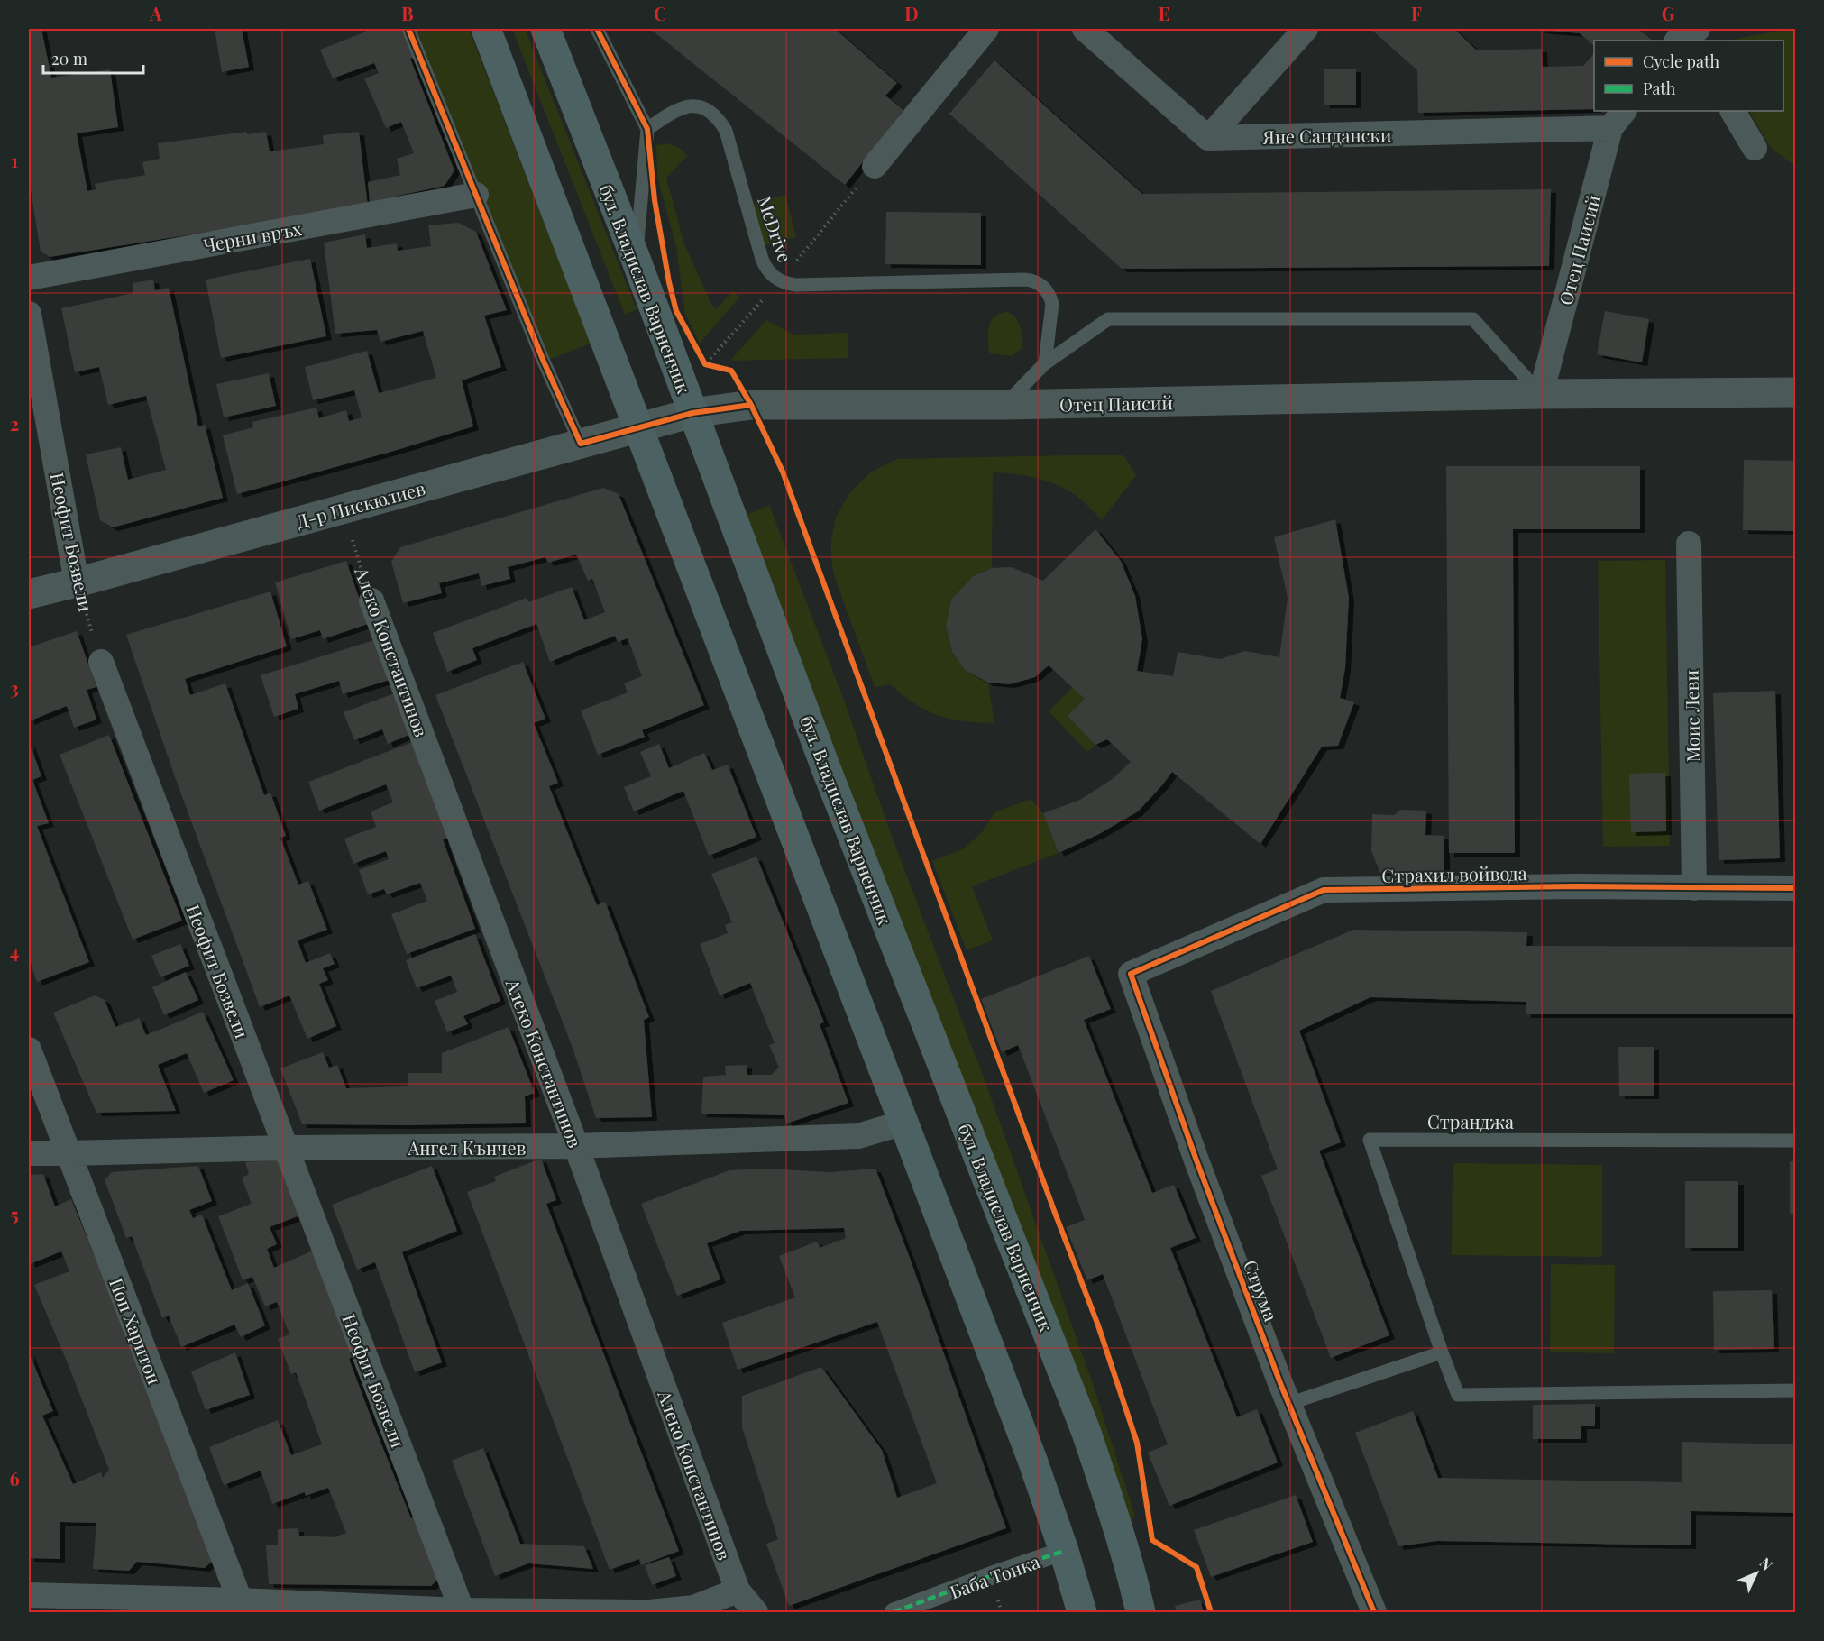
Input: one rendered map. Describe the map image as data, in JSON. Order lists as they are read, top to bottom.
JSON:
{
  "streets": {
    "main road": ["бул. Владислав Варненчик"],
    "street": [
      "Яне Сандански",
      "Черни връх",
      "Отец Паисий",
      "Д-р Пискюлиев",
      "Неофит Бозвели",
      "Алеко Константинов",
      "Моис Леви",
      "Страхил войвода",
      "Ангел Кънчев",
      "Струма",
      "Поп Харитон",
      "Баба Тонка"
    ],
    "lane": ["McDrive", "Странджа"]
  },
  "crossings": [
    ["Яне Сандански", "Отец Паисий"],
    ["Отец Паисий", "бул. Владислав Варненчик"],
    ["Отец Паисий", "Д-р Пискюлиев"],
    ["бул. Владислав Варненчик", "Д-р Пискюлиев"],
    ["Д-р Пискюлиев", "Неофит Бозвели"],
    ["Д-р Пискюлиев", "Алеко Константинов"],
    ["Неофит Бозвели", "Ангел Кънчев"],
    ["Алеко Константинов", "Ангел Кънчев"],
    ["Моис Леви", "Страхил войвода"],
    ["Страхил войвода", "Струма"],
    ["Ангел Кънчев", "Поп Харитон"]
  ],
  "legend": ["Cycle path", "Path"],
  "scale_bar": "20 m",
  "north": "top right",
  "grid": {
    "columns": [
      "A",
      "B",
      "C",
      "D",
      "E",
      "F",
      "G"
    ],
    "rows": [
      "1",
      "2",
      "3",
      "4",
      "5",
      "6"
    ]
  }
}
